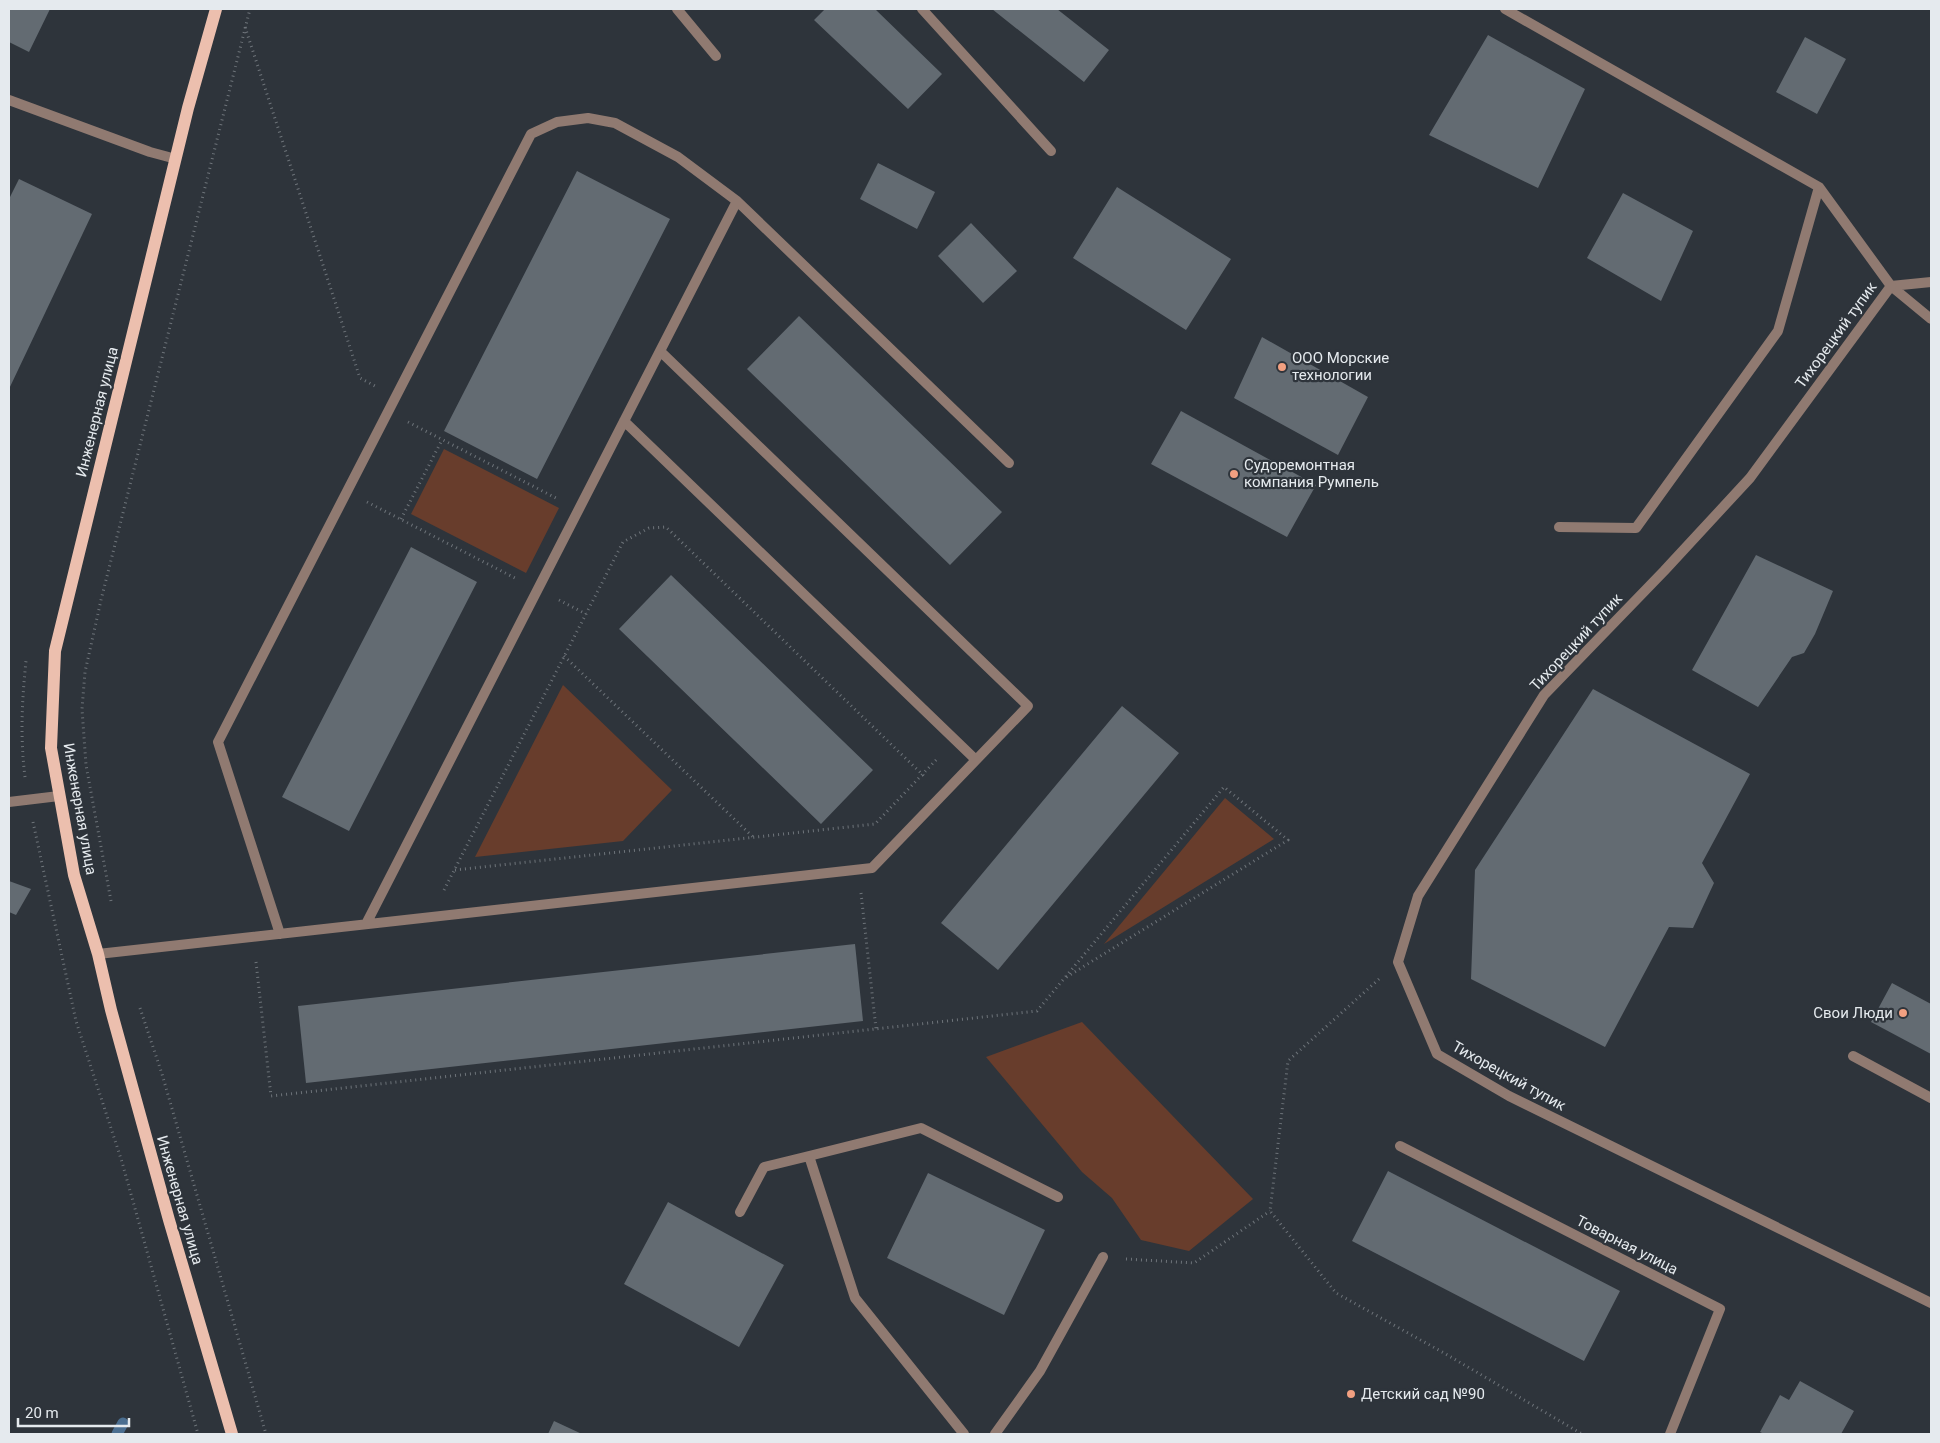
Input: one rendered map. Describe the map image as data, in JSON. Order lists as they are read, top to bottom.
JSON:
{
  "streets": {
    "main road": ["Инженерная улица"],
    "street": ["Тихорецкий тупик", "Товарная улица"]
  },
  "places": [
    "ООО Морские технологии",
    "Судоремонтная компания Румпель",
    "Свои Люди",
    "Детский сад №90"
  ],
  "scale_bar": "20 m"
}
